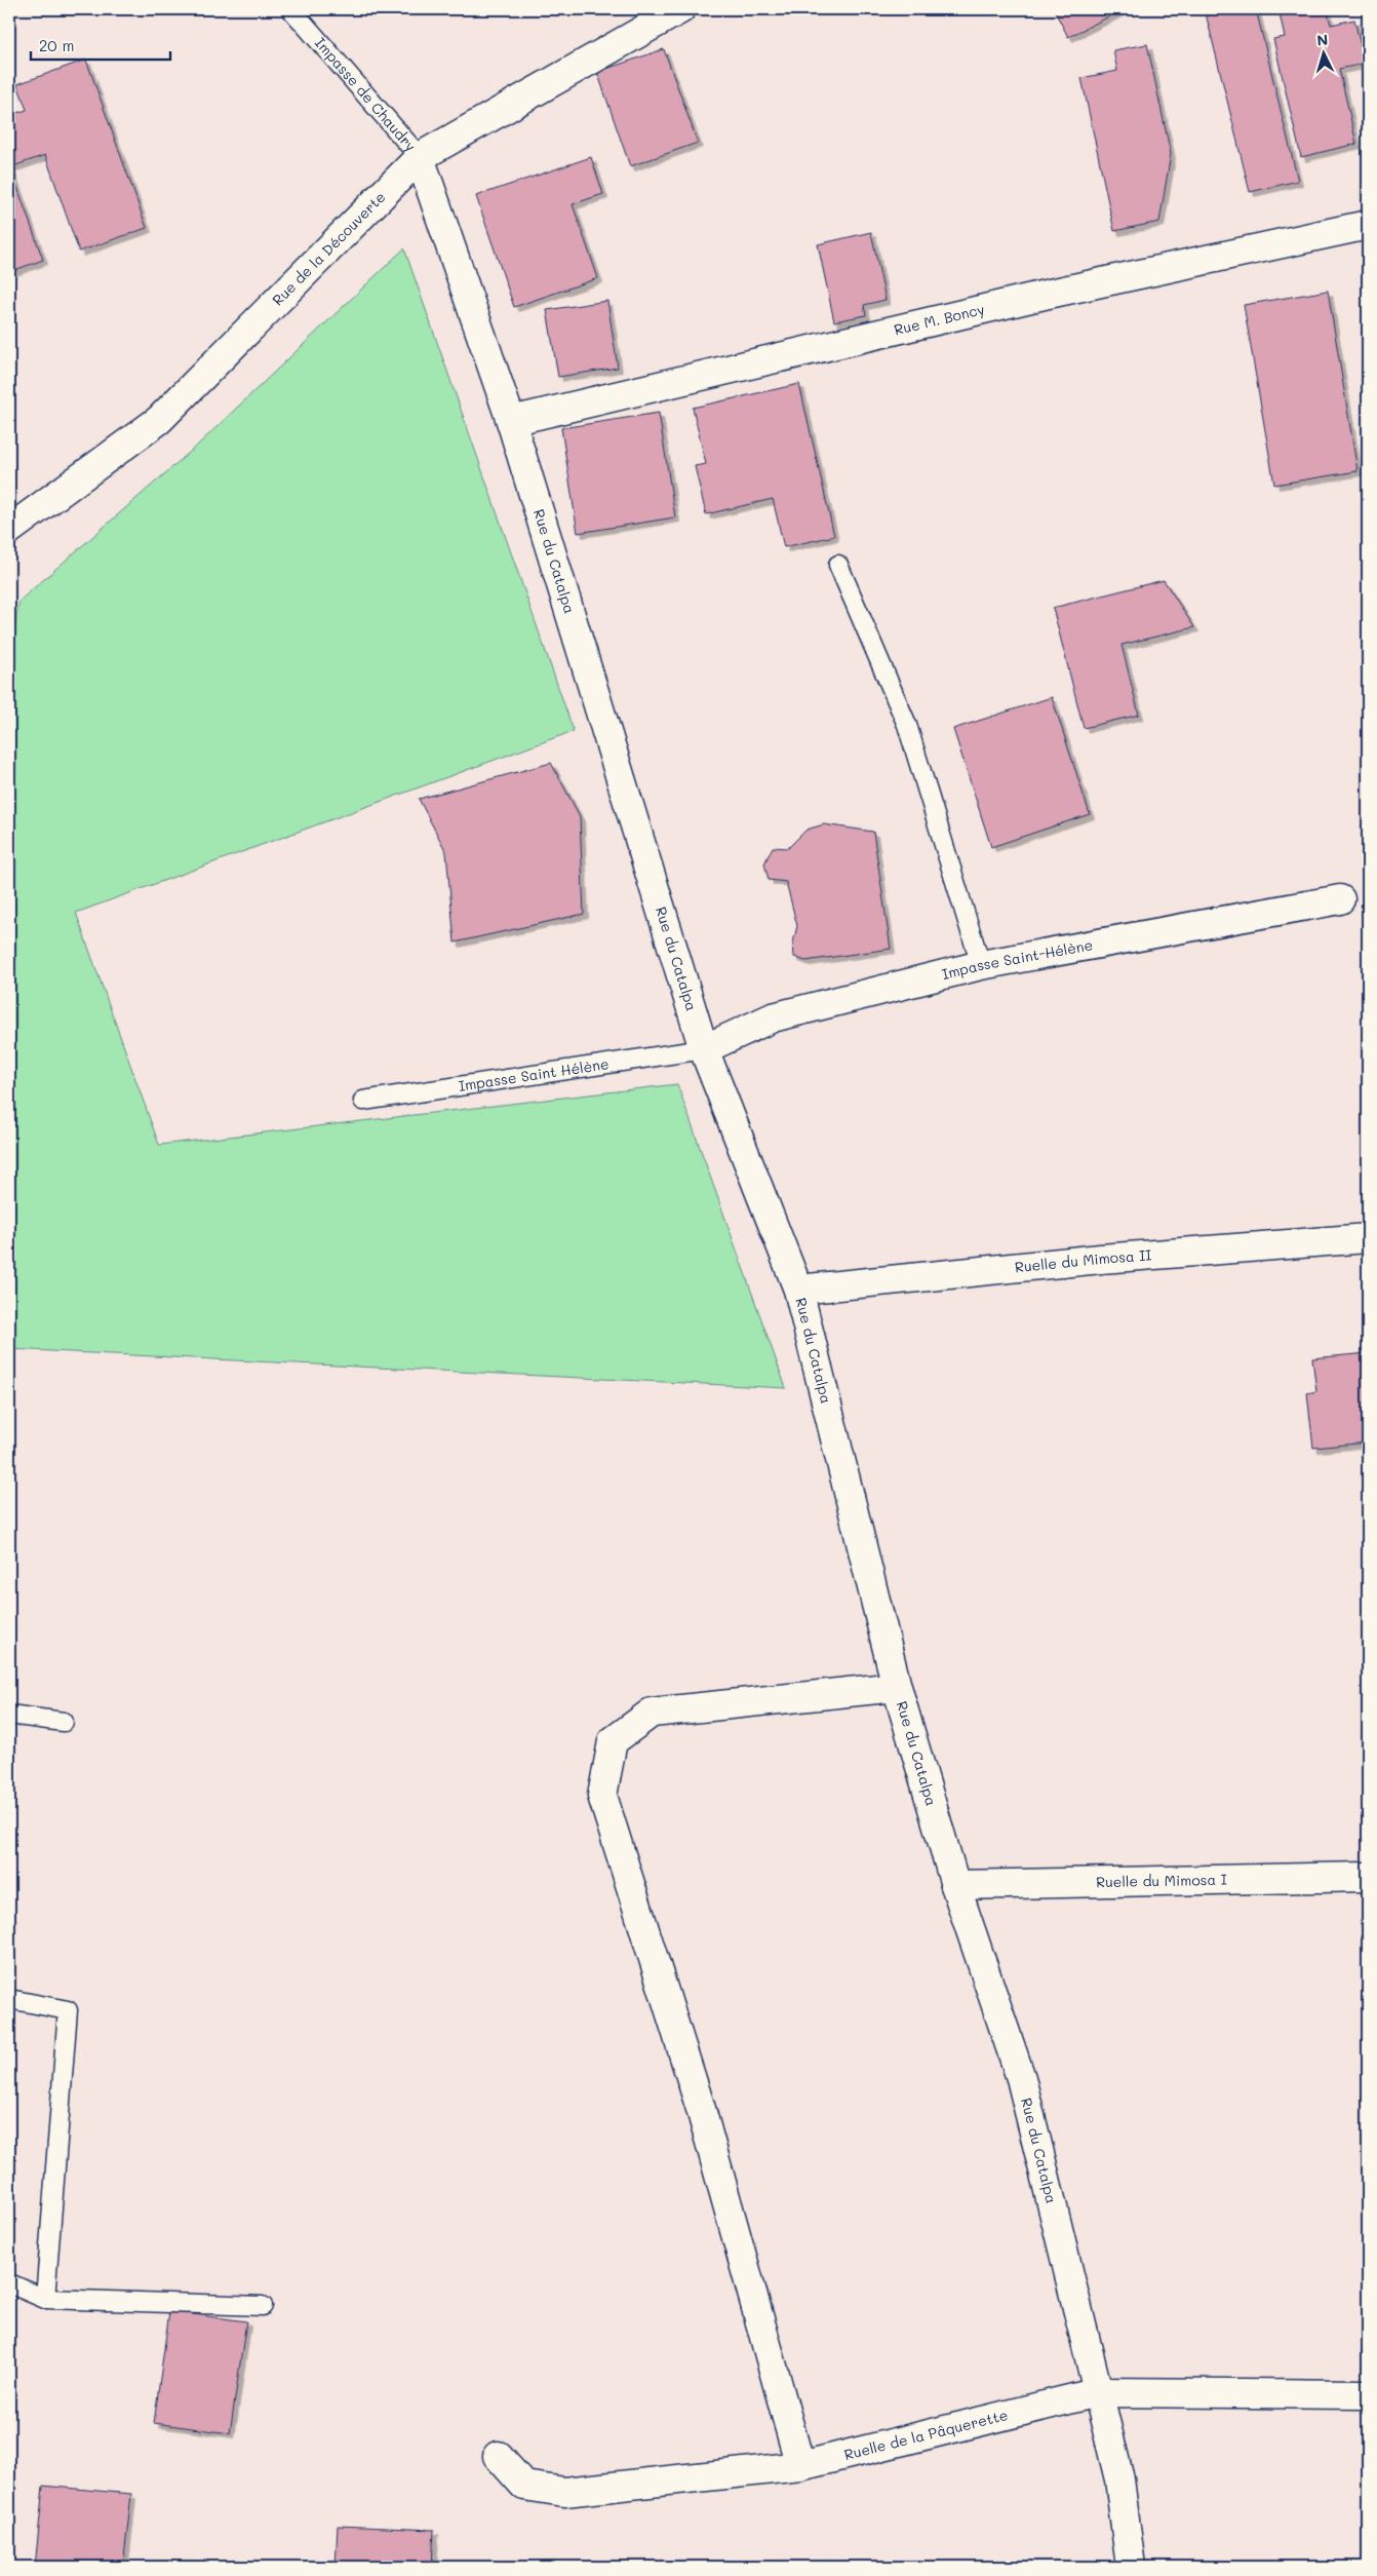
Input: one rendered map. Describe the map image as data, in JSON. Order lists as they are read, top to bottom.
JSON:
{
  "streets": {
    "street": [
      "Rue de la Découverte",
      "Rue M. Boncy",
      "Rue du Catalpa",
      "Impasse Saint-Hélène",
      "Ruelle du Mimosa II",
      "Ruelle du Mimosa I",
      "Ruelle de la Pâquerette"
    ],
    "lane": ["Impasse de Chaudry", "Impasse Saint Hélène"]
  },
  "crossings": [
    ["Impasse de Chaudry", "Rue de la Découverte"],
    ["Impasse de Chaudry", "Rue du Catalpa"],
    ["Rue de la Découverte", "Rue du Catalpa"],
    ["Rue M. Boncy", "Rue du Catalpa"],
    ["Rue du Catalpa", "Impasse Saint-Hélène"],
    ["Rue du Catalpa", "Impasse Saint Hélène"],
    ["Rue du Catalpa", "Ruelle du Mimosa II"],
    ["Rue du Catalpa", "Ruelle du Mimosa I"],
    ["Rue du Catalpa", "Ruelle de la Pâquerette"],
    ["Impasse Saint-Hélène", "Impasse Saint Hélène"]
  ],
  "scale_bar": "20 m",
  "north": "top"
}
